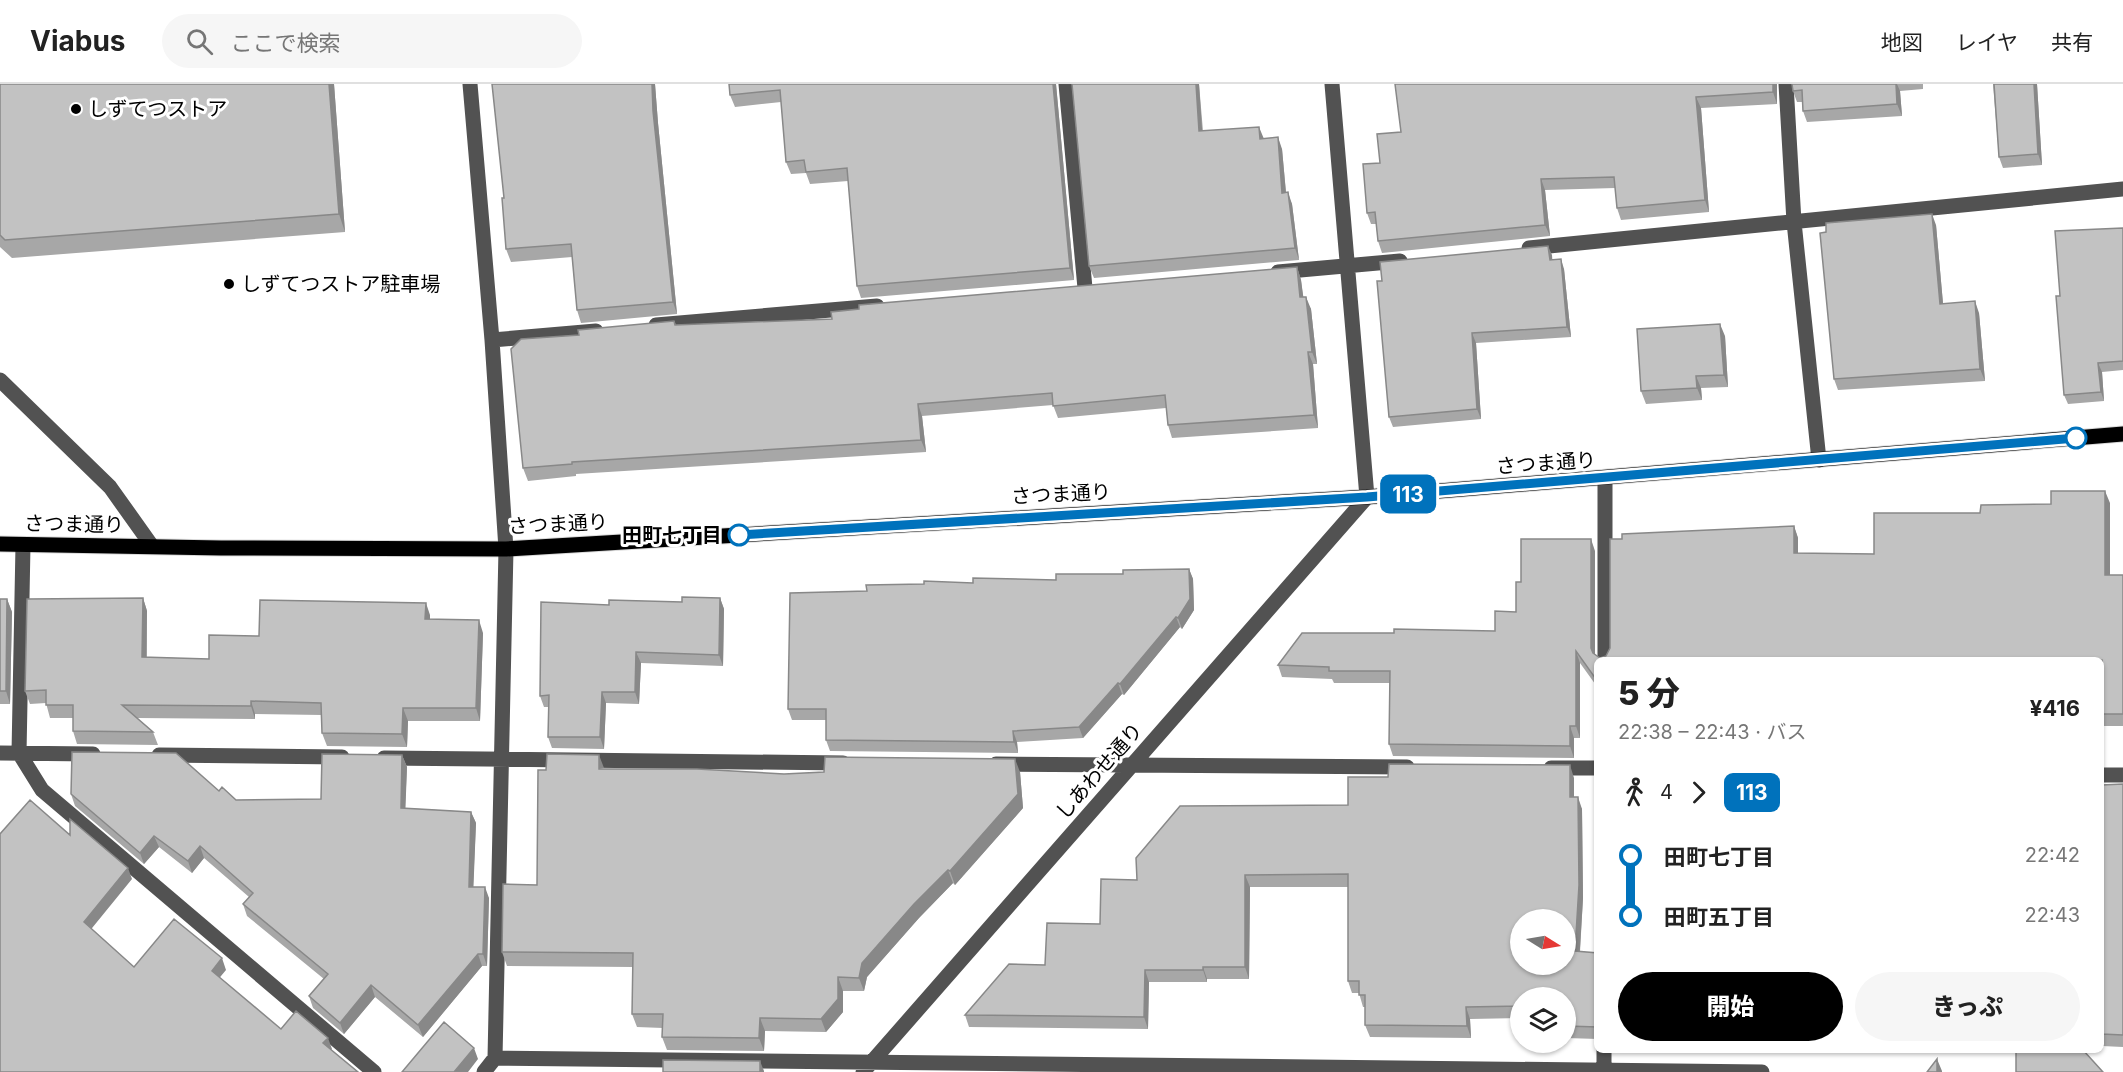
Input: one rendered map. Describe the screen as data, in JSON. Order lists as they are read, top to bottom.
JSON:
{
  "streets": {
    "main road": ["さつま通り"],
    "street": ["しあわせ通り"]
  },
  "crossings": [
    ["さつま通り", "しあわせ通り"]
  ],
  "places": ["しずてつストア", "しずてつストア駐車場", "田町七丁目"],
  "lines": ["bus line 113"],
  "north": "right",
  "page": {
    "header": "Viabus",
    "search": "ここで検索",
    "nav": ["地図", "レイヤ", "共有"],
    "on_map": "113",
    "heading": ["5 分", "22:38 – 22:43 · バス", "¥416"],
    "legs": ["4", "113"],
    "list": [
      {
        "name": "田町七丁目",
        "value": "22:42"
      },
      {
        "name": "田町五丁目",
        "value": "22:43"
      }
    ],
    "buttons": ["開始", "きっぷ"]
  }
}
